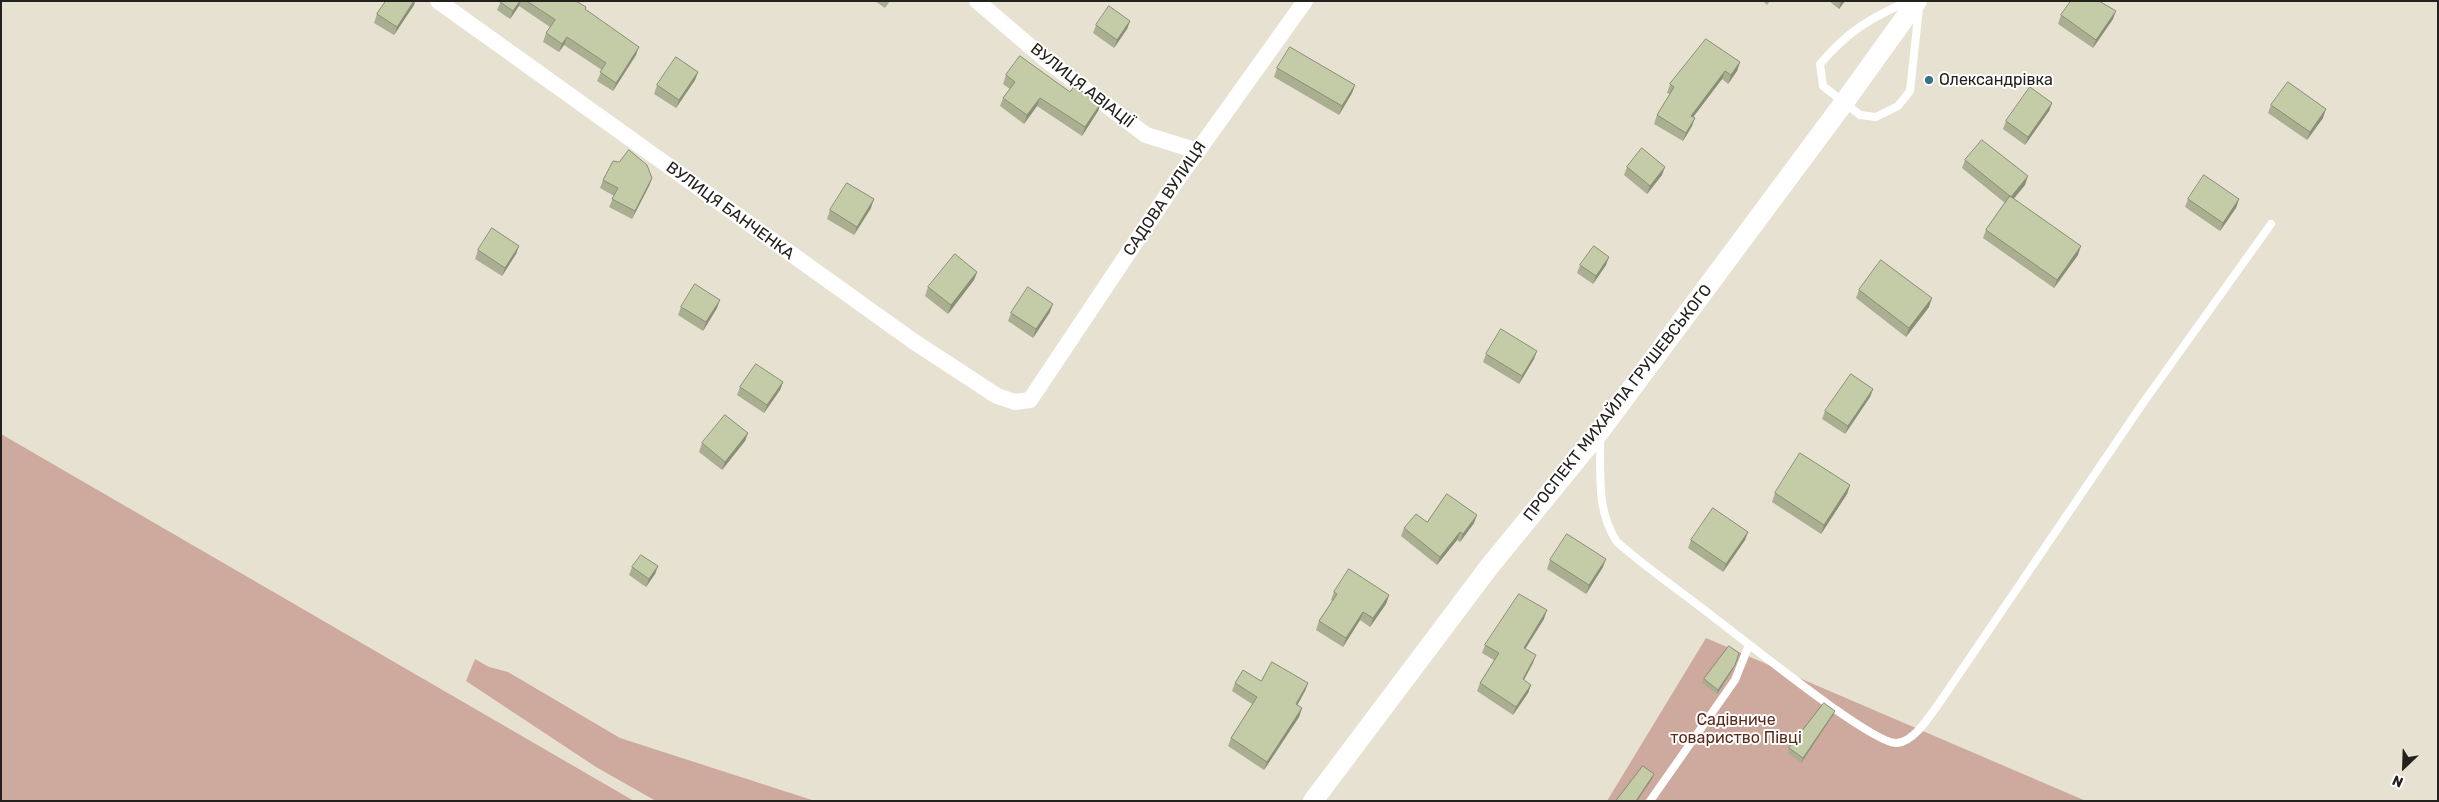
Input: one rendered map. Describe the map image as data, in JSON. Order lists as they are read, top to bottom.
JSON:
{
  "streets": {
    "street": [
      "ВУЛИЦЯ АВІАЦІЇ",
      "САДОВА ВУЛИЦЯ",
      "ВУЛИЦЯ БАНЧЕНКА",
      "ПРОСПЕКТ МИХАЙЛА ГРУШЕВСЬКОГО"
    ]
  },
  "crossings": [
    ["ВУЛИЦЯ АВІАЦІЇ", "САДОВА ВУЛИЦЯ"],
    ["САДОВА ВУЛИЦЯ", "ВУЛИЦЯ БАНЧЕНКА"]
  ],
  "parks": ["Садівниче товариство Півці"],
  "places": ["Олександрівка"],
  "north": "bottom left"
}
